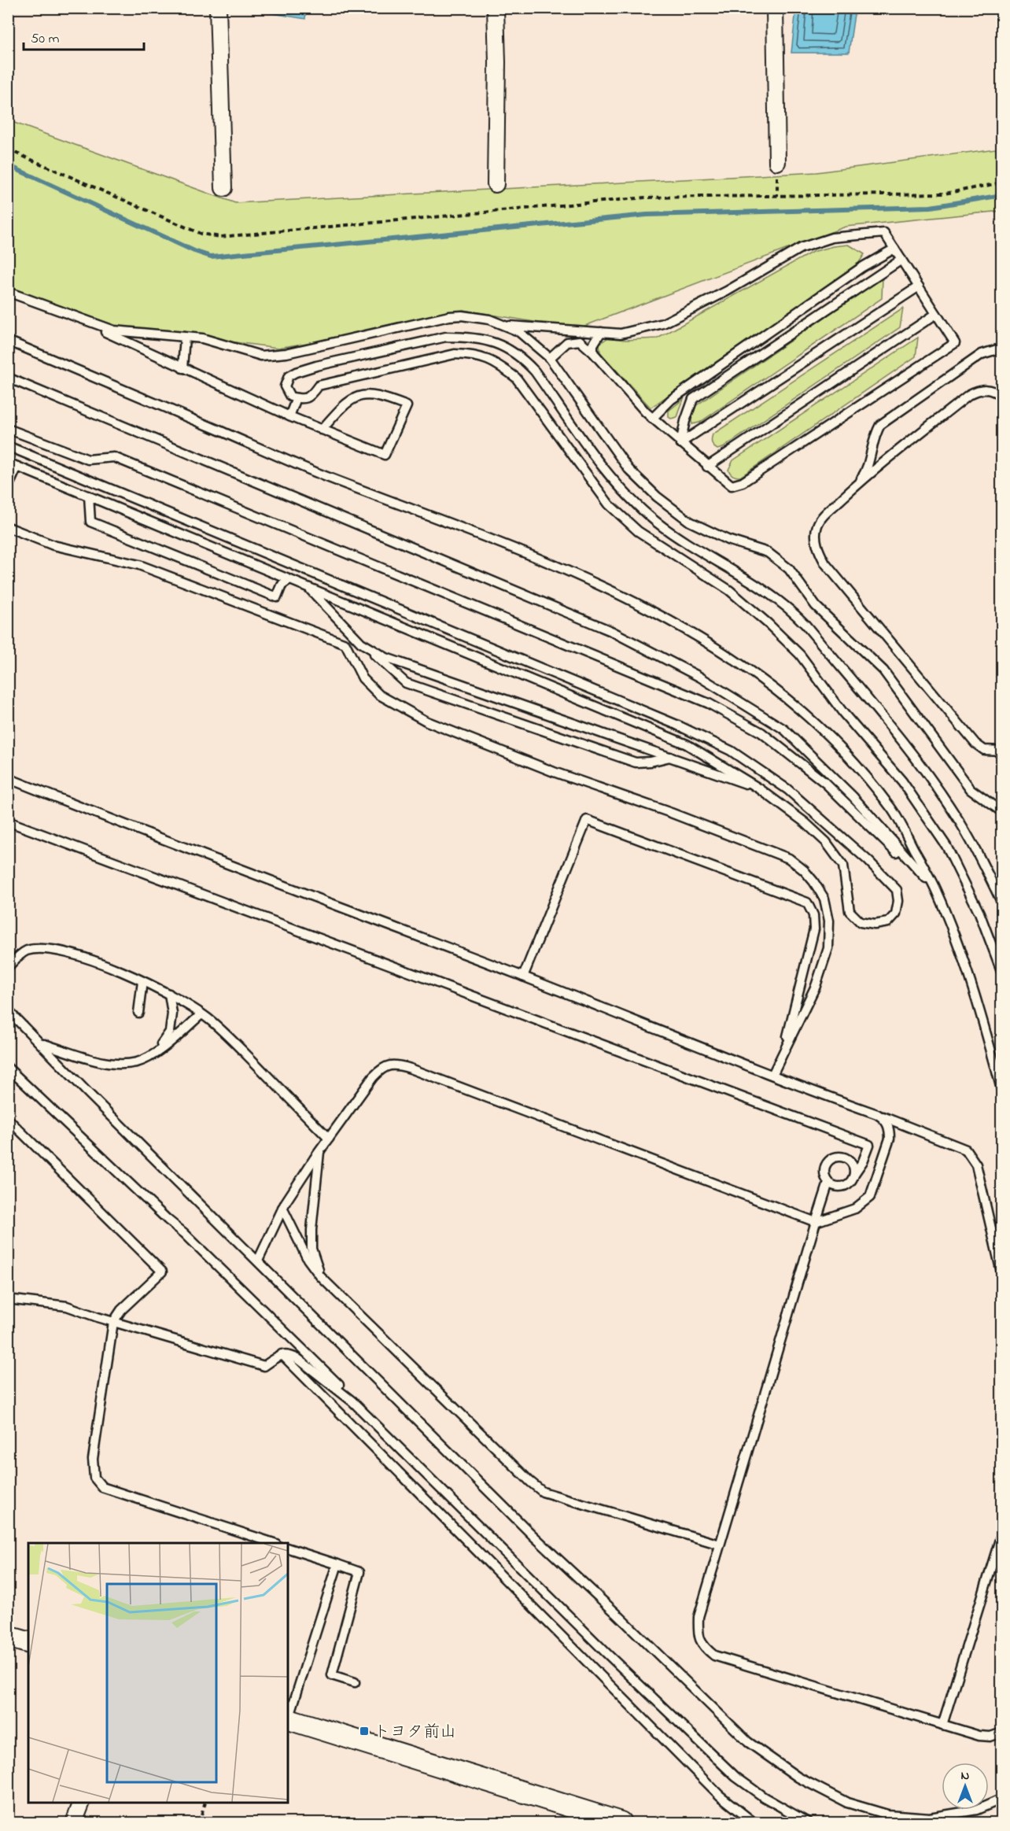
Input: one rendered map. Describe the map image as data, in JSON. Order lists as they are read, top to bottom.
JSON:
{
  "places": {
    "transit": ["トヨタ前山"]
  },
  "scale_bar": "50 m",
  "north": "top"
}
